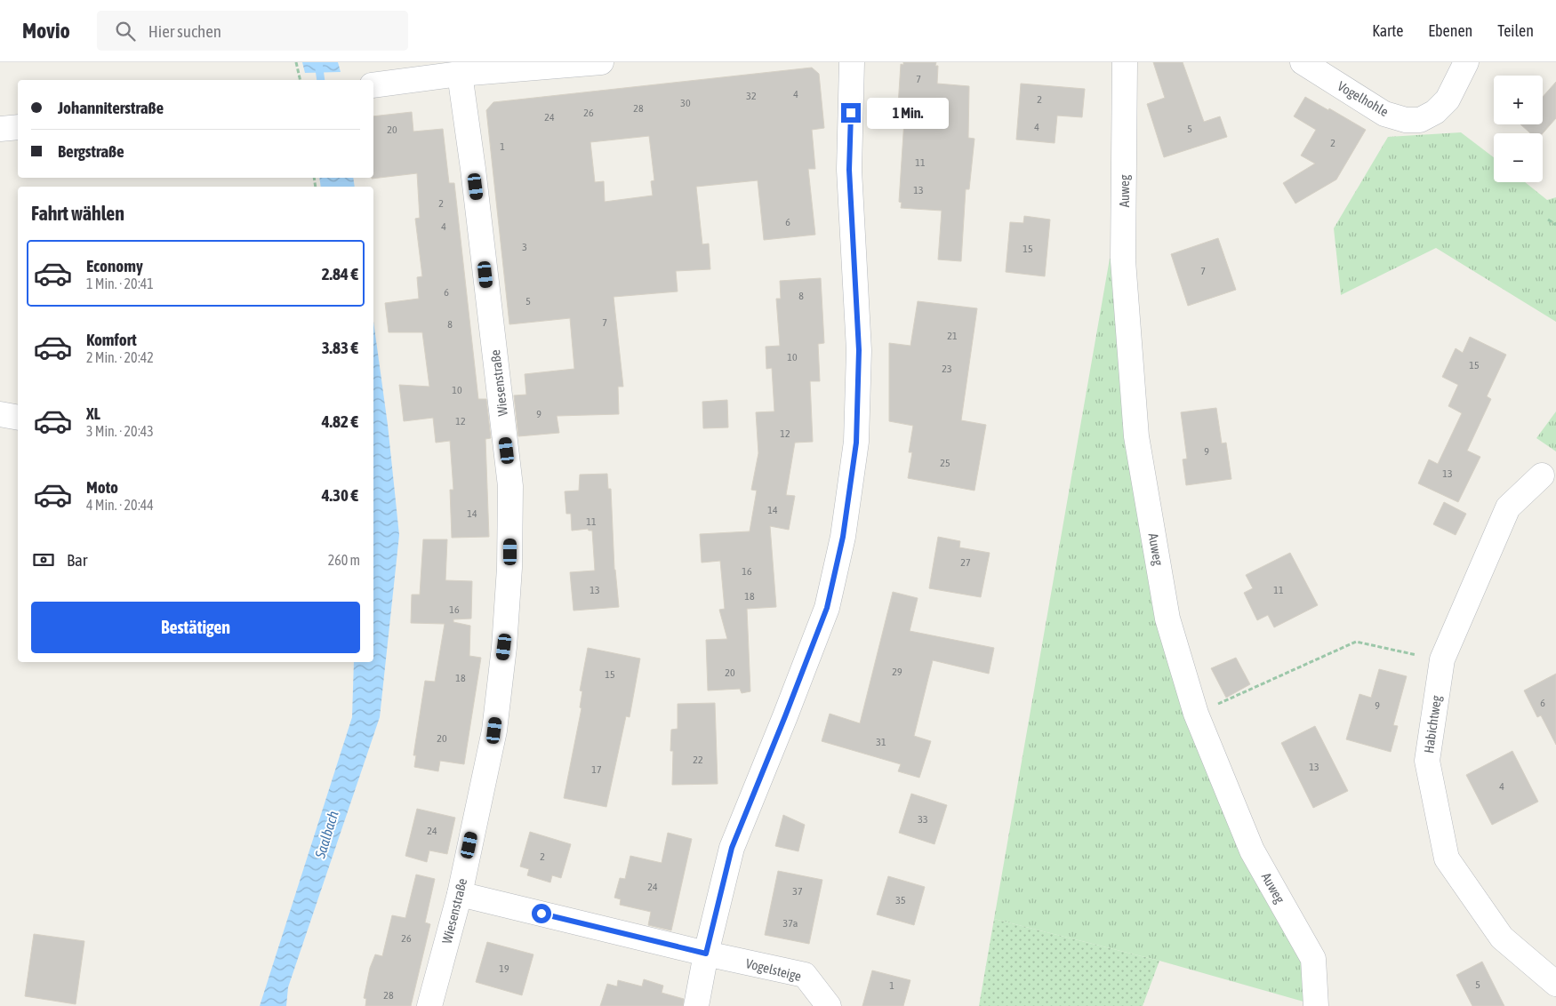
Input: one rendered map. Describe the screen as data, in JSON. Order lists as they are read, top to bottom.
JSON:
{
  "streets": {
    "street": [
      "Vogelhohle",
      "Auweg",
      "Wiesenstraße",
      "Habichtweg",
      "Vogelsteige"
    ]
  },
  "crossings": [
    ["Wiesenstraße", "Vogelsteige"]
  ],
  "water": ["Saalbach"],
  "house_numbers": [
    "7",
    "4",
    "32",
    "2",
    "30",
    "28",
    "26",
    "24",
    "4",
    "5",
    "20",
    "2",
    "1",
    "11",
    "13",
    "2",
    "6",
    "4",
    "3",
    "15",
    "7",
    "6",
    "8",
    "5",
    "7",
    "8",
    "21",
    "10",
    "15",
    "23",
    "10",
    "9",
    "12",
    "12",
    "9",
    "25",
    "13",
    "14",
    "14",
    "11",
    "27",
    "16",
    "13",
    "11",
    "18",
    "16",
    "29",
    "20",
    "15",
    "18",
    "6",
    "9",
    "20",
    "31",
    "22",
    "13",
    "17",
    "4",
    "33",
    "24",
    "2",
    "24",
    "37",
    "35",
    "37a",
    "26",
    "19",
    "5",
    "1",
    "28"
  ],
  "page": {
    "header": "Movio",
    "search": "Hier suchen",
    "nav": ["Karte", "Ebenen", "Teilen"],
    "map_buttons": ["+", "−"],
    "banner": ["Johanniterstraße", "Bergstraße"],
    "bubble": "1 Min.",
    "heading": "Fahrt wählen",
    "list": [
      {
        "name": "Economy",
        "note": "1 Min. · 20:41",
        "value": "2.84 €"
      },
      {
        "name": "Komfort",
        "note": "2 Min. · 20:42",
        "value": "3.83 €"
      },
      {
        "name": "XL",
        "note": "3 Min. · 20:43",
        "value": "4.82 €"
      },
      {
        "name": "Moto",
        "note": "4 Min. · 20:44",
        "value": "4.30 €"
      }
    ],
    "pay": ["Bar", "260 m"],
    "buttons": "Bestätigen"
  }
}
